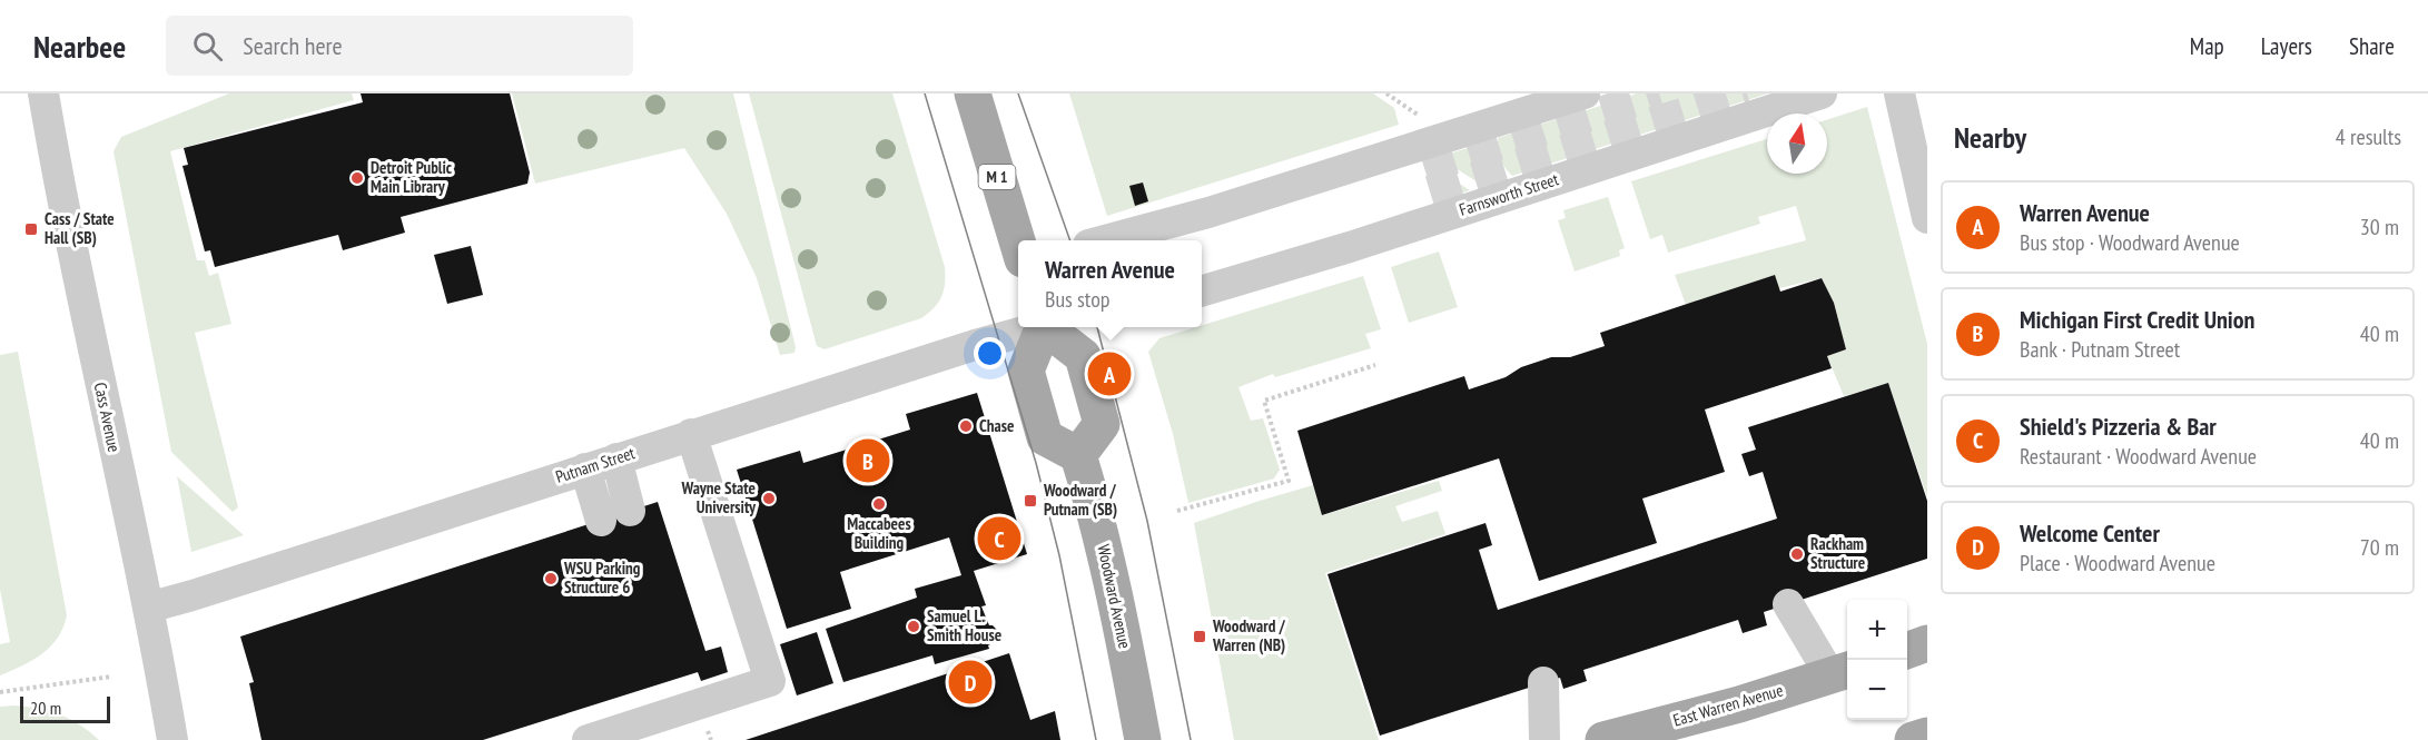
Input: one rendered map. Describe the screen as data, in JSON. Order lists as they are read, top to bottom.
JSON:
{
  "streets": {
    "main road": ["M 1", "Woodward Avenue", "East Warren Avenue"],
    "street": ["Farnsworth Street", "Cass Avenue", "Putnam Street"]
  },
  "crossings": [
    ["Cass Avenue", "Putnam Street"]
  ],
  "places": {
    "other": [
      "Detroit Public Main Library",
      "Chase",
      "Wayne State University",
      "Maccabees Building",
      "Rackham Structure",
      "WSU Parking Structure 6",
      "Samuel L. Smith House"
    ],
    "transit": ["Cass / State Hall (SB)", "Woodward / Putnam (SB)", "Woodward / Warren (NB)"]
  },
  "scale_bar": "20 m",
  "north": "top",
  "page": {
    "header": "Nearbee",
    "search": "Search here",
    "nav": ["Map", "Layers", "Share"],
    "heading": ["Nearby", "4 results"],
    "list": [
      {
        "mark": "A",
        "name": "Warren Avenue",
        "note": "Bus stop · Woodward Avenue",
        "value": "30 m"
      },
      {
        "mark": "B",
        "name": "Michigan First Credit Union",
        "note": "Bank · Putnam Street",
        "value": "40 m"
      },
      {
        "mark": "C",
        "name": "Shield's Pizzeria & Bar",
        "note": "Restaurant · Woodward Avenue",
        "value": "40 m"
      },
      {
        "mark": "D",
        "name": "Welcome Center",
        "note": "Place · Woodward Avenue",
        "value": "70 m"
      }
    ],
    "popup": ["Warren Avenue", "Bus stop"],
    "pins": [
      "A",
      "B",
      "C",
      "D"
    ],
    "map_buttons": ["+", "−"],
    "scale": "20 m"
  }
}
